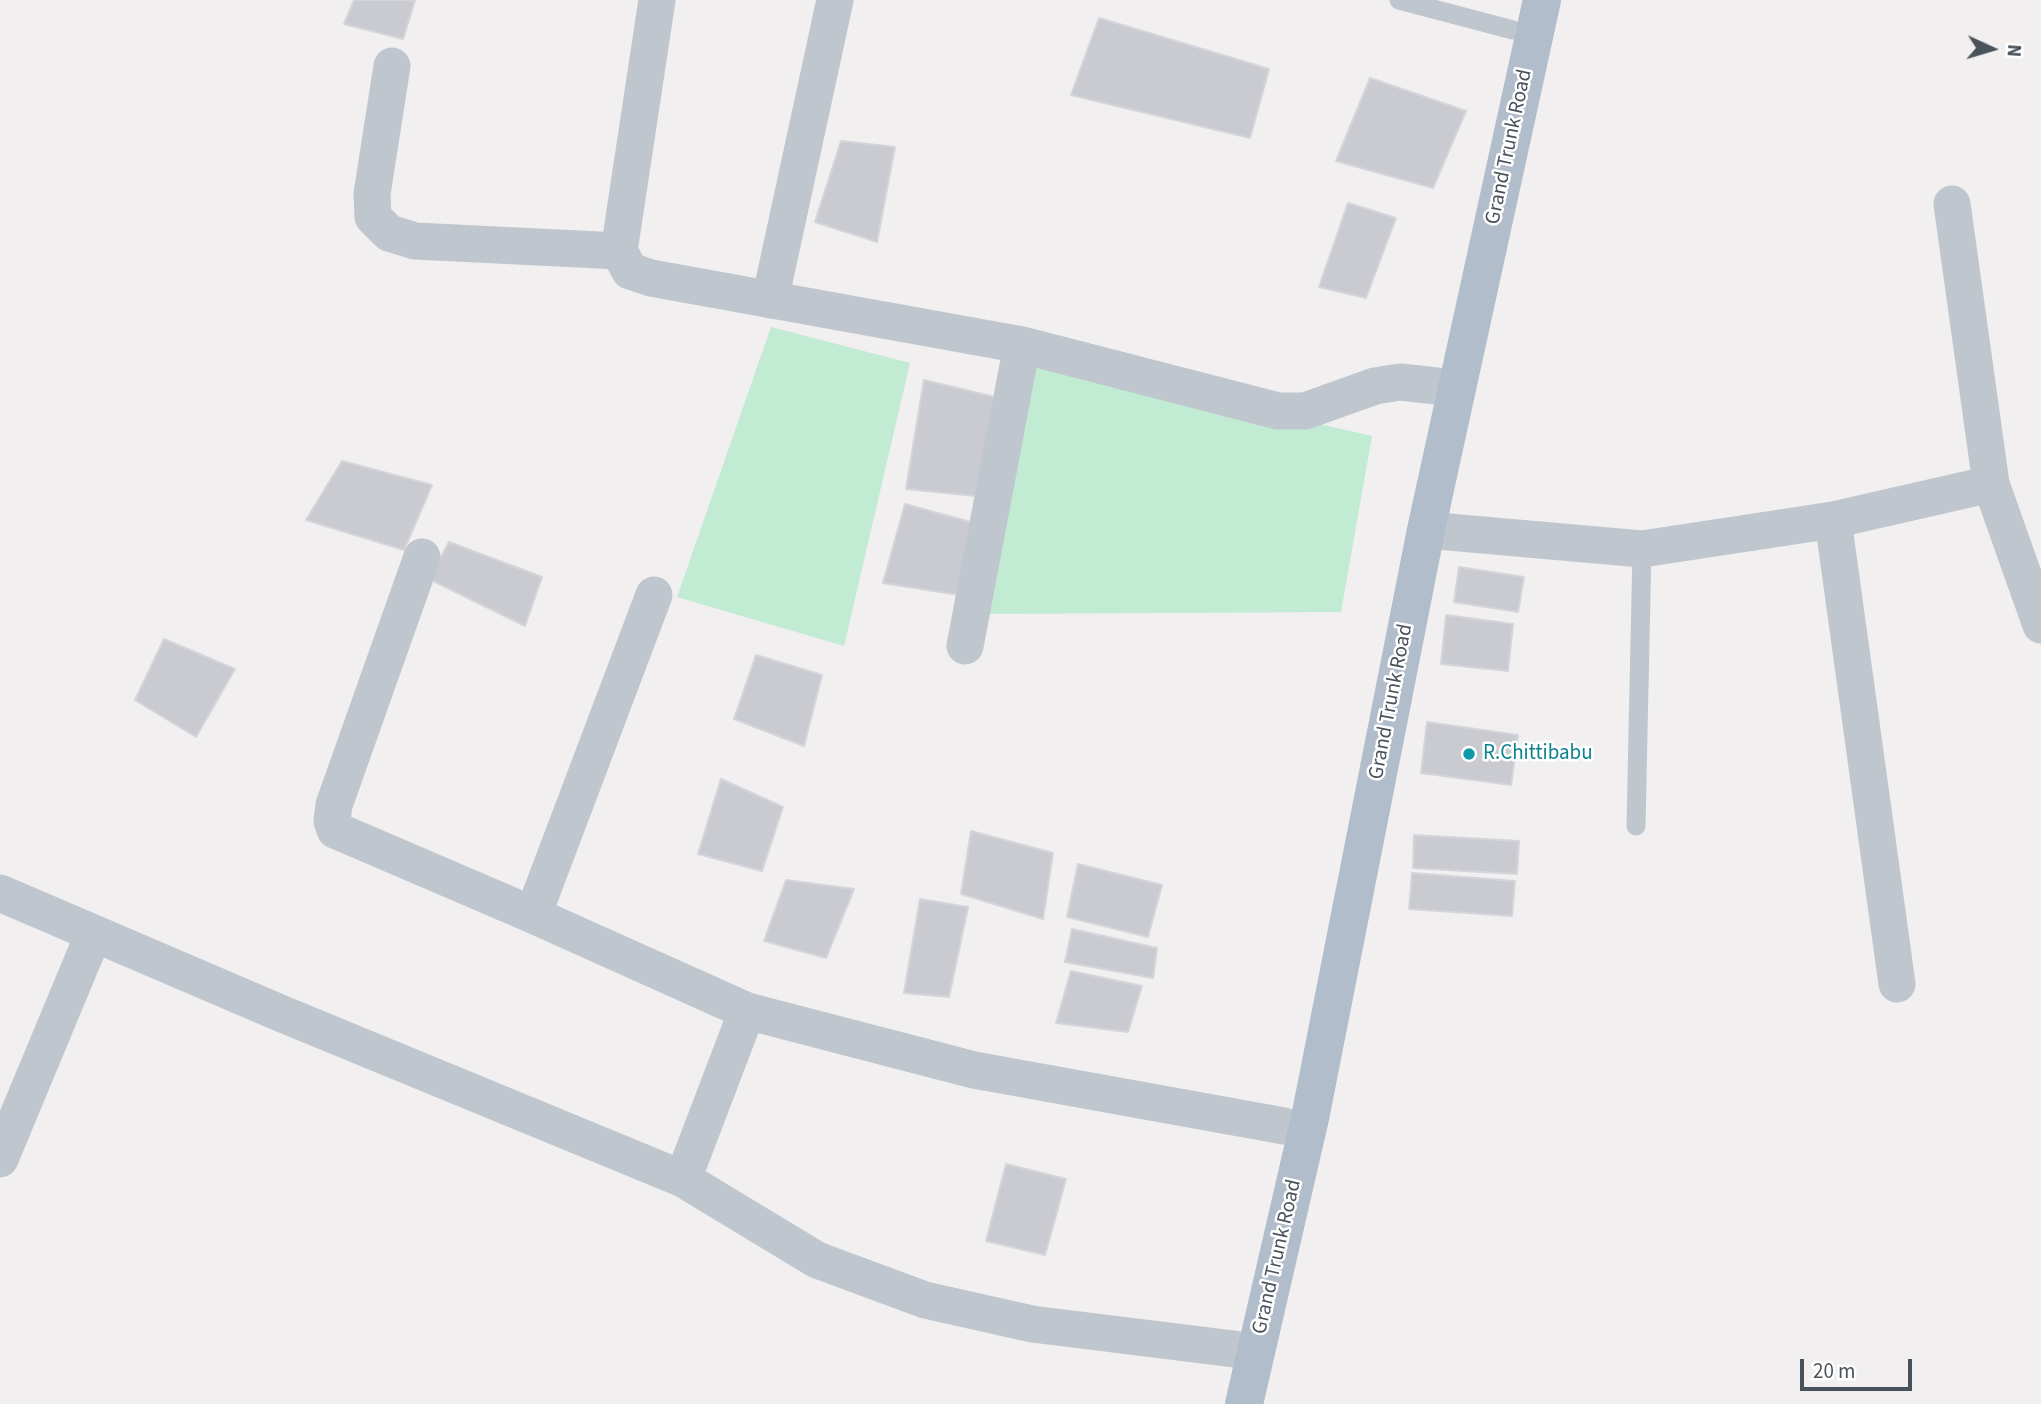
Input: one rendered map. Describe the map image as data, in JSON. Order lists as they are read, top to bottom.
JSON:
{
  "streets": {
    "main road": ["Grand Trunk Road"]
  },
  "places": ["R.Chittibabu"],
  "scale_bar": "20 m",
  "north": "right"
}
